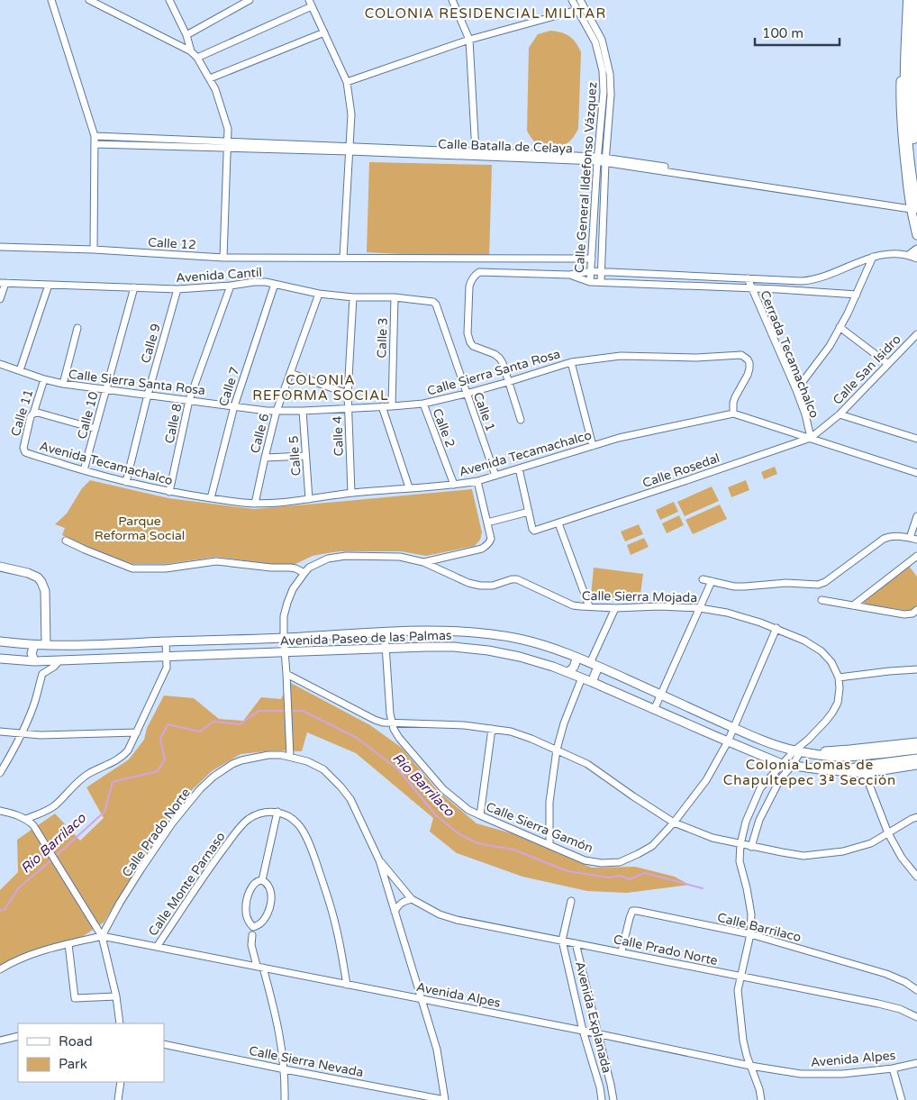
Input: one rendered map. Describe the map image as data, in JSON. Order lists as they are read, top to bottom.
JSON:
{
  "streets": {
    "main road": ["Avenida Paseo de las Palmas"],
    "street": [
      "Calle Batalla de Celaya",
      "Calle General Ildefonso Vázquez",
      "Calle 12",
      "Avenida Cantíl",
      "Calle 3",
      "Calle 9",
      "Cerrada Tecamachalco",
      "Calle San Isidro",
      "Calle Sierra Santa Rosa",
      "Calle 7",
      "Calle 1",
      "Calle 11",
      "Calle 10",
      "Calle 8",
      "Calle 2",
      "Calle 6",
      "Calle 4",
      "Avenida Tecamachalco",
      "Calle 5",
      "Calle Rosedal",
      "Calle Sierra Mojada",
      "Calle Sierra Gamón",
      "Calle Prado Norte",
      "Calle Monte Parnaso",
      "Calle Barrilaco",
      "Avenida Alpes",
      "Avenida Explanada",
      "Calle Sierra Nevada"
    ]
  },
  "crossings": [
    ["Calle Batalla de Celaya", "Calle General Ildefonso Vázquez"],
    ["Calle General Ildefonso Vázquez", "Calle 12"],
    ["Avenida Cantíl", "Calle 3"],
    ["Avenida Cantíl", "Calle 9"],
    ["Avenida Cantíl", "Calle 7"],
    ["Avenida Cantíl", "Calle 1"],
    ["Avenida Cantíl", "Calle 10"],
    ["Avenida Cantíl", "Calle 8"],
    ["Avenida Cantíl", "Calle 6"],
    ["Avenida Cantíl", "Calle 4"],
    ["Calle 3", "Calle Sierra Santa Rosa"],
    ["Calle 9", "Calle Sierra Santa Rosa"],
    ["Calle 9", "Avenida Tecamachalco"],
    ["Cerrada Tecamachalco", "Calle San Isidro"],
    ["Cerrada Tecamachalco", "Avenida Tecamachalco"],
    ["Cerrada Tecamachalco", "Calle Rosedal"],
    ["Calle San Isidro", "Avenida Tecamachalco"],
    ["Calle San Isidro", "Calle Rosedal"],
    ["Calle Sierra Santa Rosa", "Calle 7"],
    ["Calle Sierra Santa Rosa", "Calle 1"],
    ["Calle Sierra Santa Rosa", "Calle 11"],
    ["Calle Sierra Santa Rosa", "Calle 10"],
    ["Calle Sierra Santa Rosa", "Calle 8"],
    ["Calle Sierra Santa Rosa", "Calle 2"],
    ["Calle Sierra Santa Rosa", "Calle 6"],
    ["Calle Sierra Santa Rosa", "Calle 4"],
    ["Calle Sierra Santa Rosa", "Avenida Tecamachalco"],
    ["Calle Sierra Santa Rosa", "Calle 5"],
    ["Calle 7", "Avenida Tecamachalco"],
    ["Calle 1", "Avenida Tecamachalco"],
    ["Calle 11", "Avenida Tecamachalco"],
    ["Calle 10", "Avenida Tecamachalco"],
    ["Calle 8", "Avenida Tecamachalco"],
    ["Calle 2", "Avenida Tecamachalco"],
    ["Calle 6", "Avenida Tecamachalco"],
    ["Calle 4", "Avenida Tecamachalco"],
    ["Avenida Tecamachalco", "Calle 5"],
    ["Avenida Tecamachalco", "Calle Rosedal"],
    ["Calle Sierra Mojada", "Calle Sierra Gamón"],
    ["Avenida Paseo de las Palmas", "Calle Sierra Gamón"],
    ["Calle Prado Norte", "Calle Barrilaco"],
    ["Calle Prado Norte", "Avenida Alpes"],
    ["Calle Prado Norte", "Avenida Explanada"],
    ["Calle Prado Norte", "Calle Sierra Nevada"],
    ["Calle Monte Parnaso", "Avenida Alpes"],
    ["Avenida Alpes", "Avenida Explanada"]
  ],
  "districts": ["COLONIA RESIDENCIAL MILITAR", "COLONIA REFORMA SOCIAL", "Colonia Lomas de Chapultepec 3ª Sección"],
  "water": ["Río Barrilaco"],
  "parks": ["Parque Reforma Social"],
  "legend": ["Road", "Park"],
  "scale_bar": "100 m"
}
